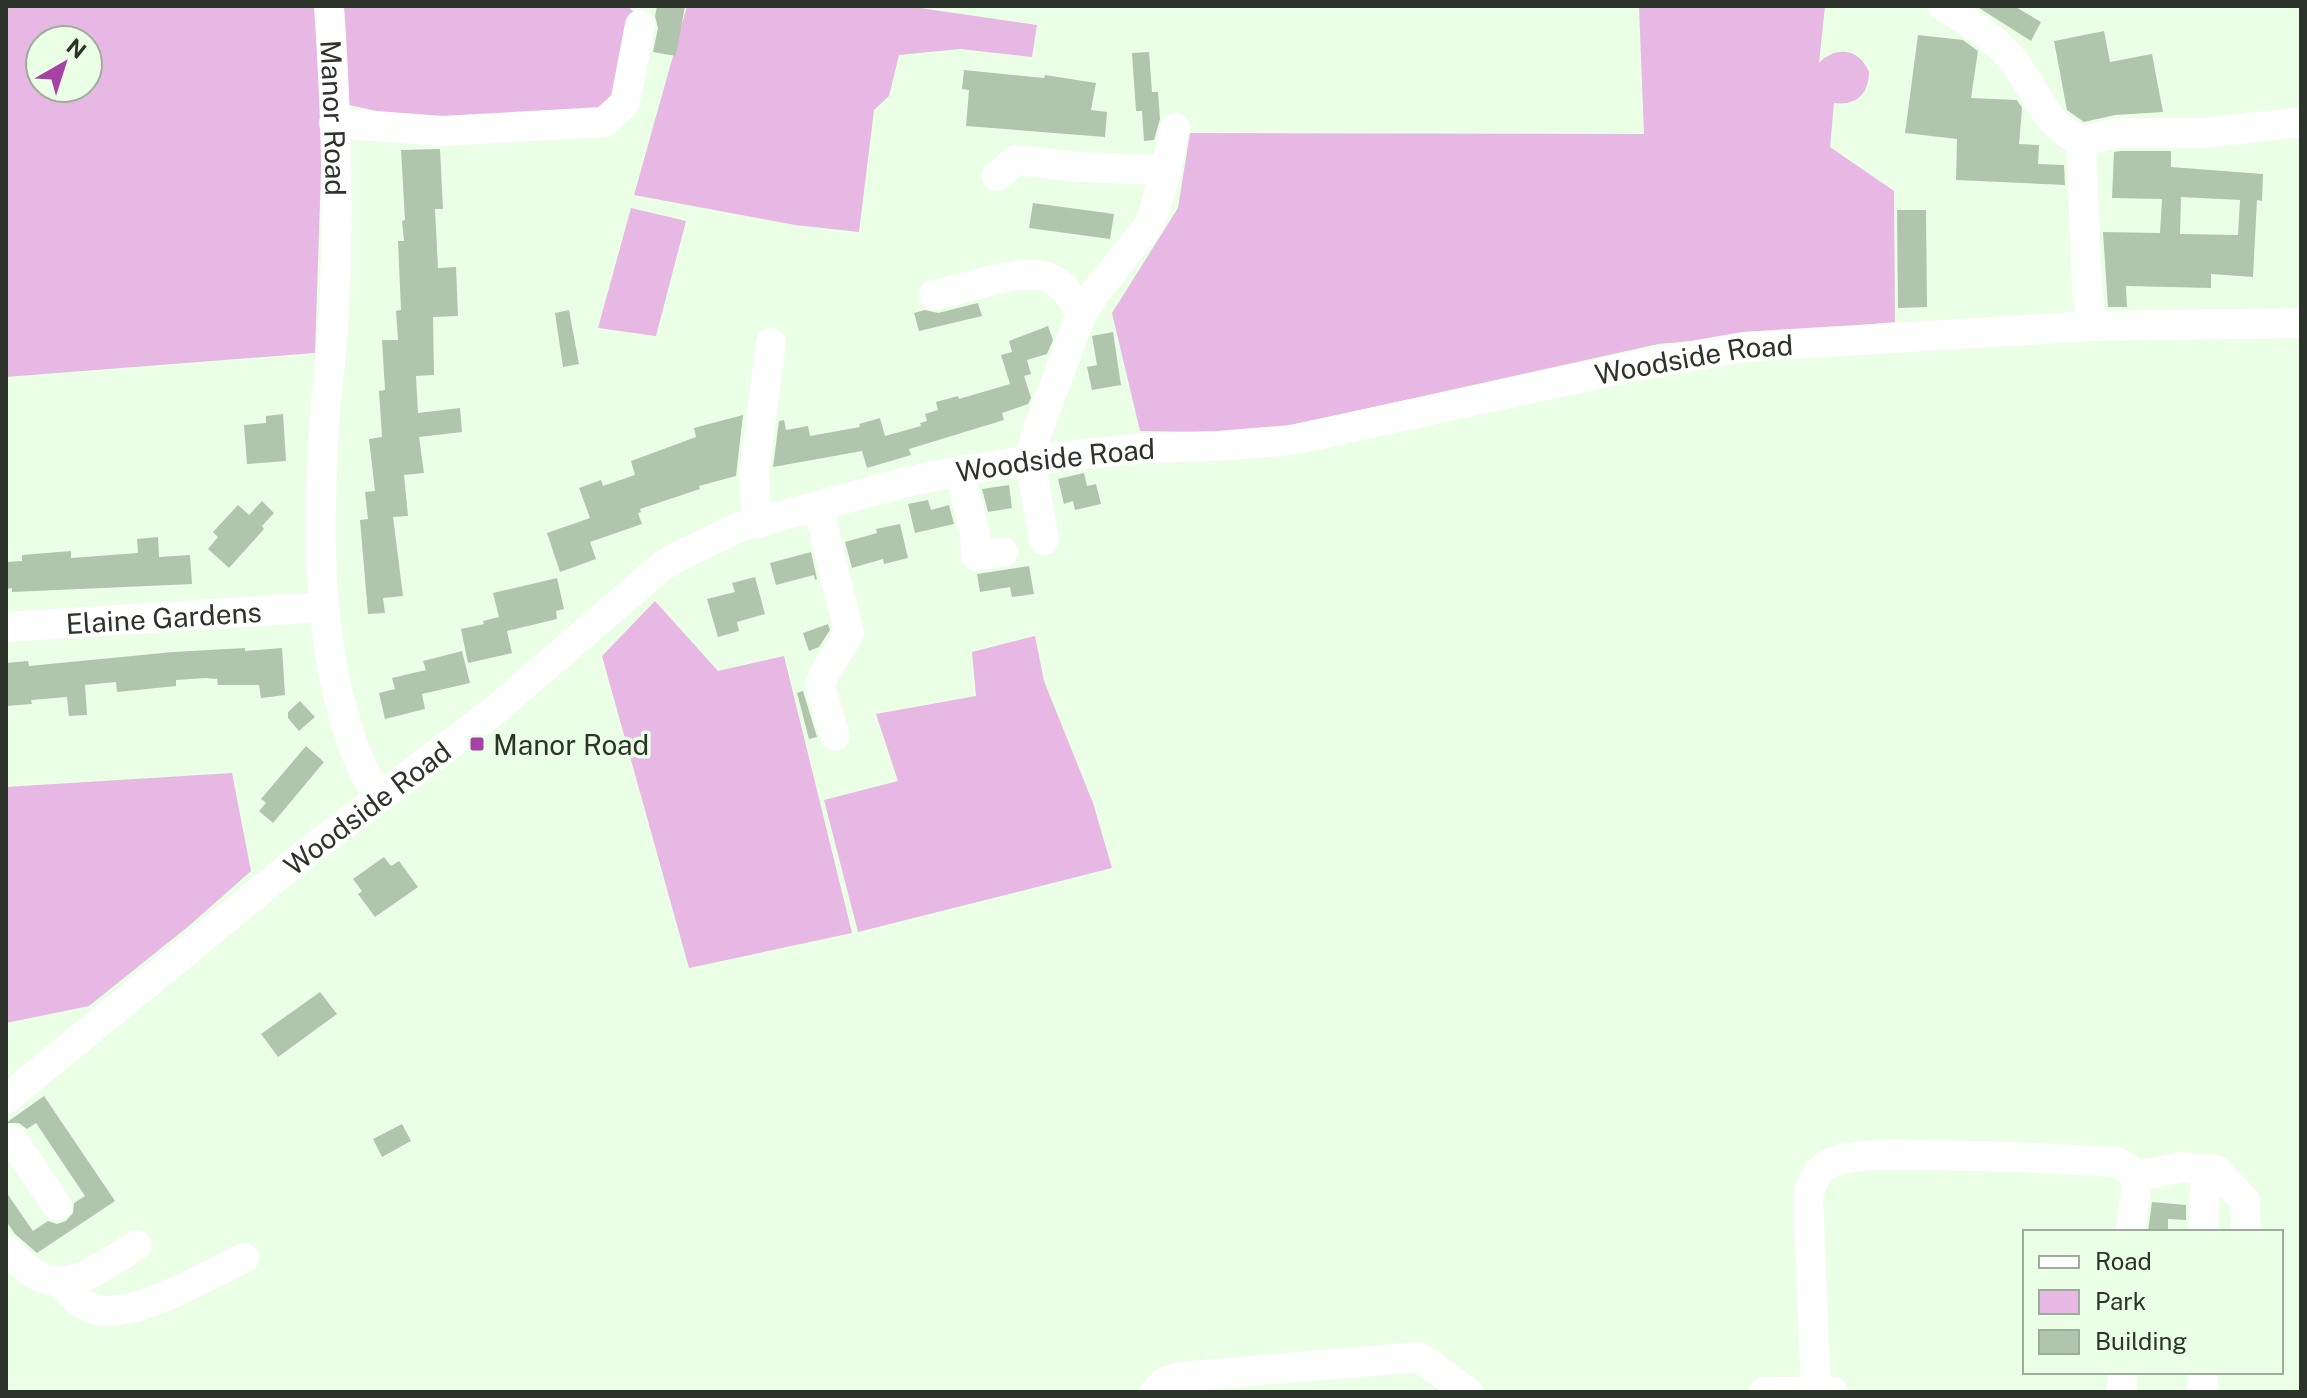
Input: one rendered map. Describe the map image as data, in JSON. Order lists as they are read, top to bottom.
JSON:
{
  "streets": {
    "street": ["Manor Road", "Woodside Road", "Elaine Gardens"]
  },
  "crossings": [
    ["Manor Road", "Woodside Road"],
    ["Manor Road", "Elaine Gardens"]
  ],
  "places": {
    "transit": ["Manor Road"]
  },
  "legend": ["Road", "Park", "Building"],
  "north": "top right"
}
